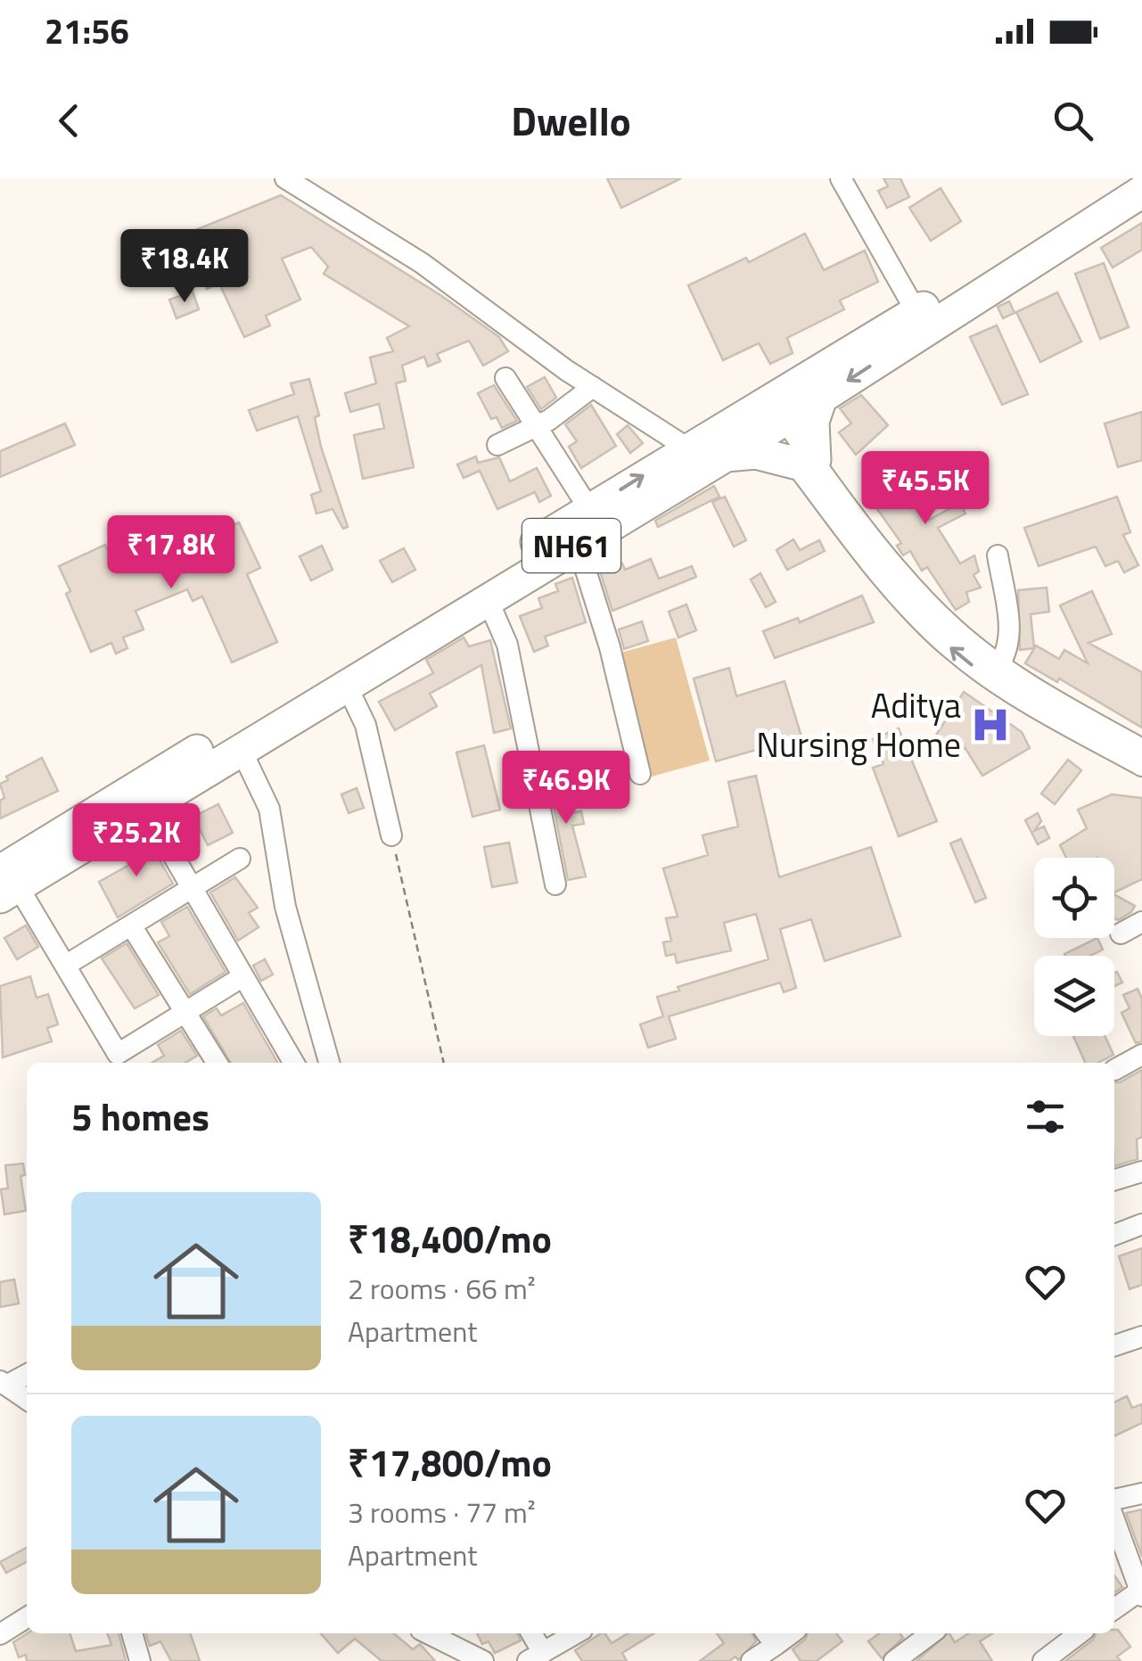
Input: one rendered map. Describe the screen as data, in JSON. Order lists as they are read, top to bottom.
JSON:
{
  "streets": {
    "highway": ["NH61"]
  },
  "places": {
    "hospital": ["Aditya Nursing Home"]
  },
  "page": {
    "status": "21:56",
    "header": "Dwello",
    "price": [
      "₹18.4K",
      "₹45.5K",
      "₹17.8K",
      "₹46.9K",
      "₹25.2K"
    ],
    "heading": "5 homes",
    "list": [
      {
        "name": "₹18,400/mo",
        "note": "2 rooms · 66 m² · Apartment"
      },
      {
        "name": "₹17,800/mo",
        "note": "3 rooms · 77 m² · Apartment"
      }
    ]
  }
}
